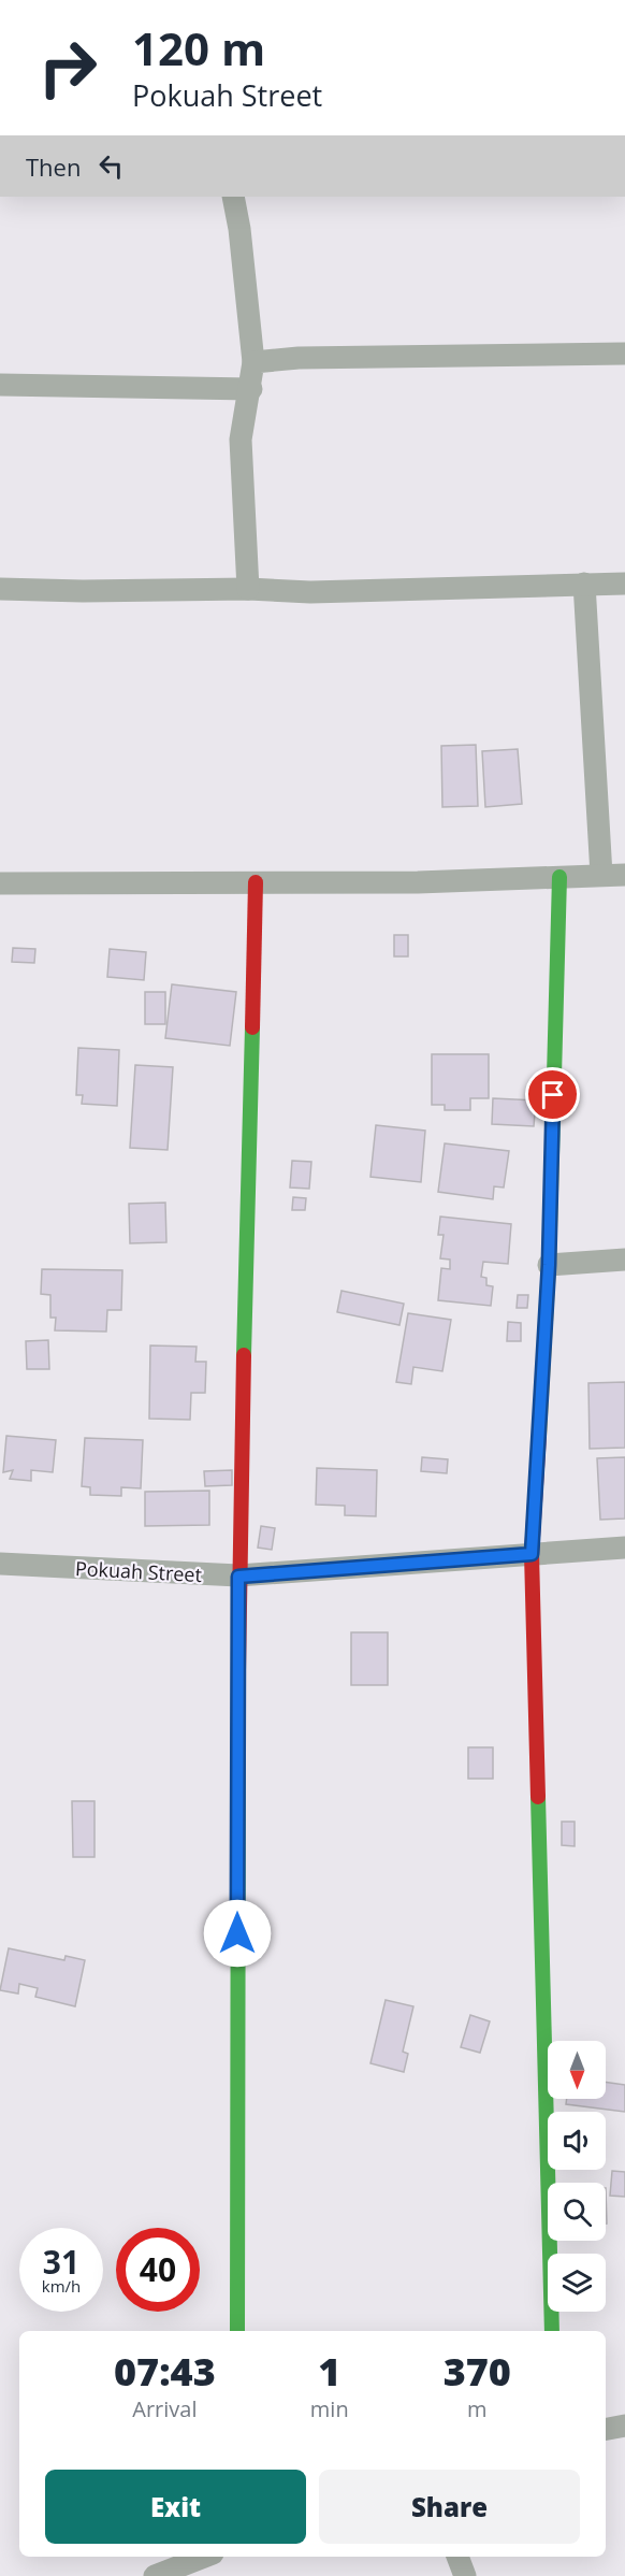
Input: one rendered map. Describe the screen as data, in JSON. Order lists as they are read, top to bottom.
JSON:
{
  "streets": {
    "street": ["Pokuah Street"]
  },
  "north": "bottom",
  "page": {
    "turn": ["120 m", "Pokuah Street"],
    "then": "Then",
    "speed": "31 km/h",
    "limit": "40",
    "eta": [
      "07:43",
      "Arrival",
      "1",
      "min",
      "370",
      "m"
    ],
    "buttons": ["Exit", "Share"]
  }
}
